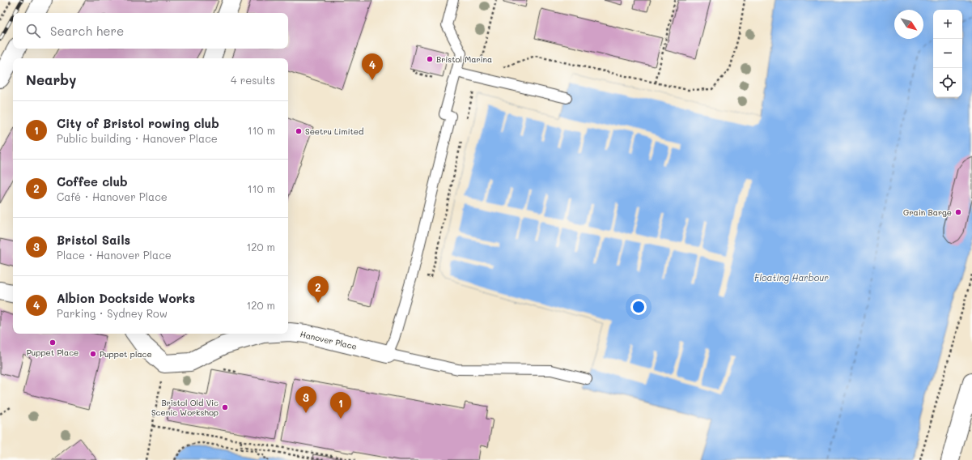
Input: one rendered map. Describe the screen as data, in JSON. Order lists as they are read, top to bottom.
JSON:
{
  "streets": {
    "street": ["Hanover Place"]
  },
  "water": ["Floating Harbour"],
  "places": [
    "Bristol Marina",
    "Seetru Limited",
    "Grain Barge",
    "Puppet Place",
    "Puppet place",
    "Bristol Old Vic Scenic Workshop"
  ],
  "north": "bottom right",
  "page": {
    "map_buttons": ["+", "−"],
    "search": "Search here",
    "pins": [
      "4",
      "2",
      "3",
      "1"
    ],
    "heading": ["Nearby", "4 results"],
    "list": [
      {
        "mark": "1",
        "name": "City of Bristol rowing club",
        "note": "Public building · Hanover Place",
        "value": "110 m"
      },
      {
        "mark": "2",
        "name": "Coffee club",
        "note": "Café · Hanover Place",
        "value": "110 m"
      },
      {
        "mark": "3",
        "name": "Bristol Sails",
        "note": "Place · Hanover Place",
        "value": "120 m"
      },
      {
        "mark": "4",
        "name": "Albion Dockside Works",
        "note": "Parking · Sydney Row",
        "value": "120 m"
      }
    ]
  }
}
